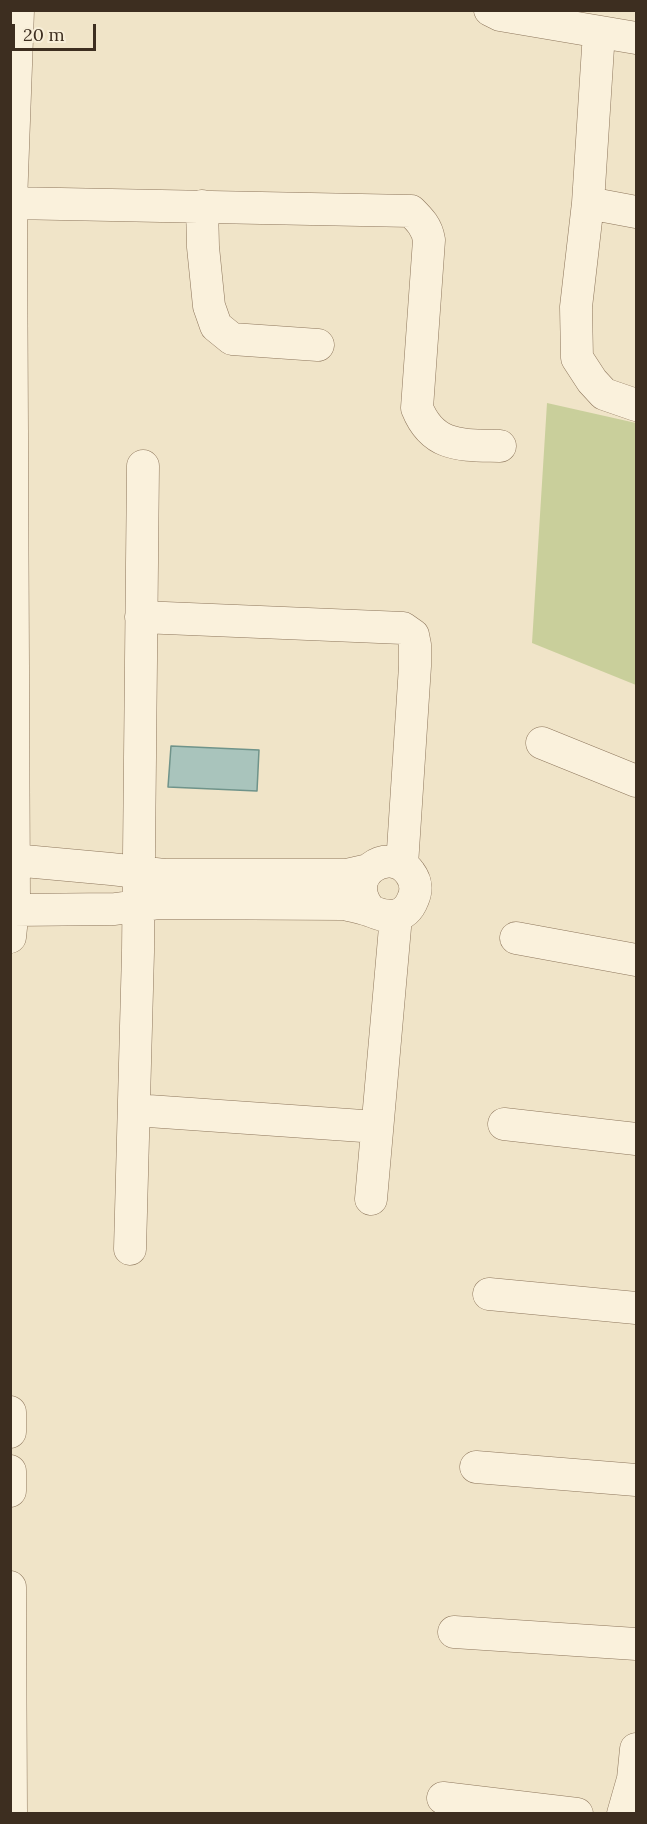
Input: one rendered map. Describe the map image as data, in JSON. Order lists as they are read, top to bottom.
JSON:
{
  "scale_bar": "20 m"
}
